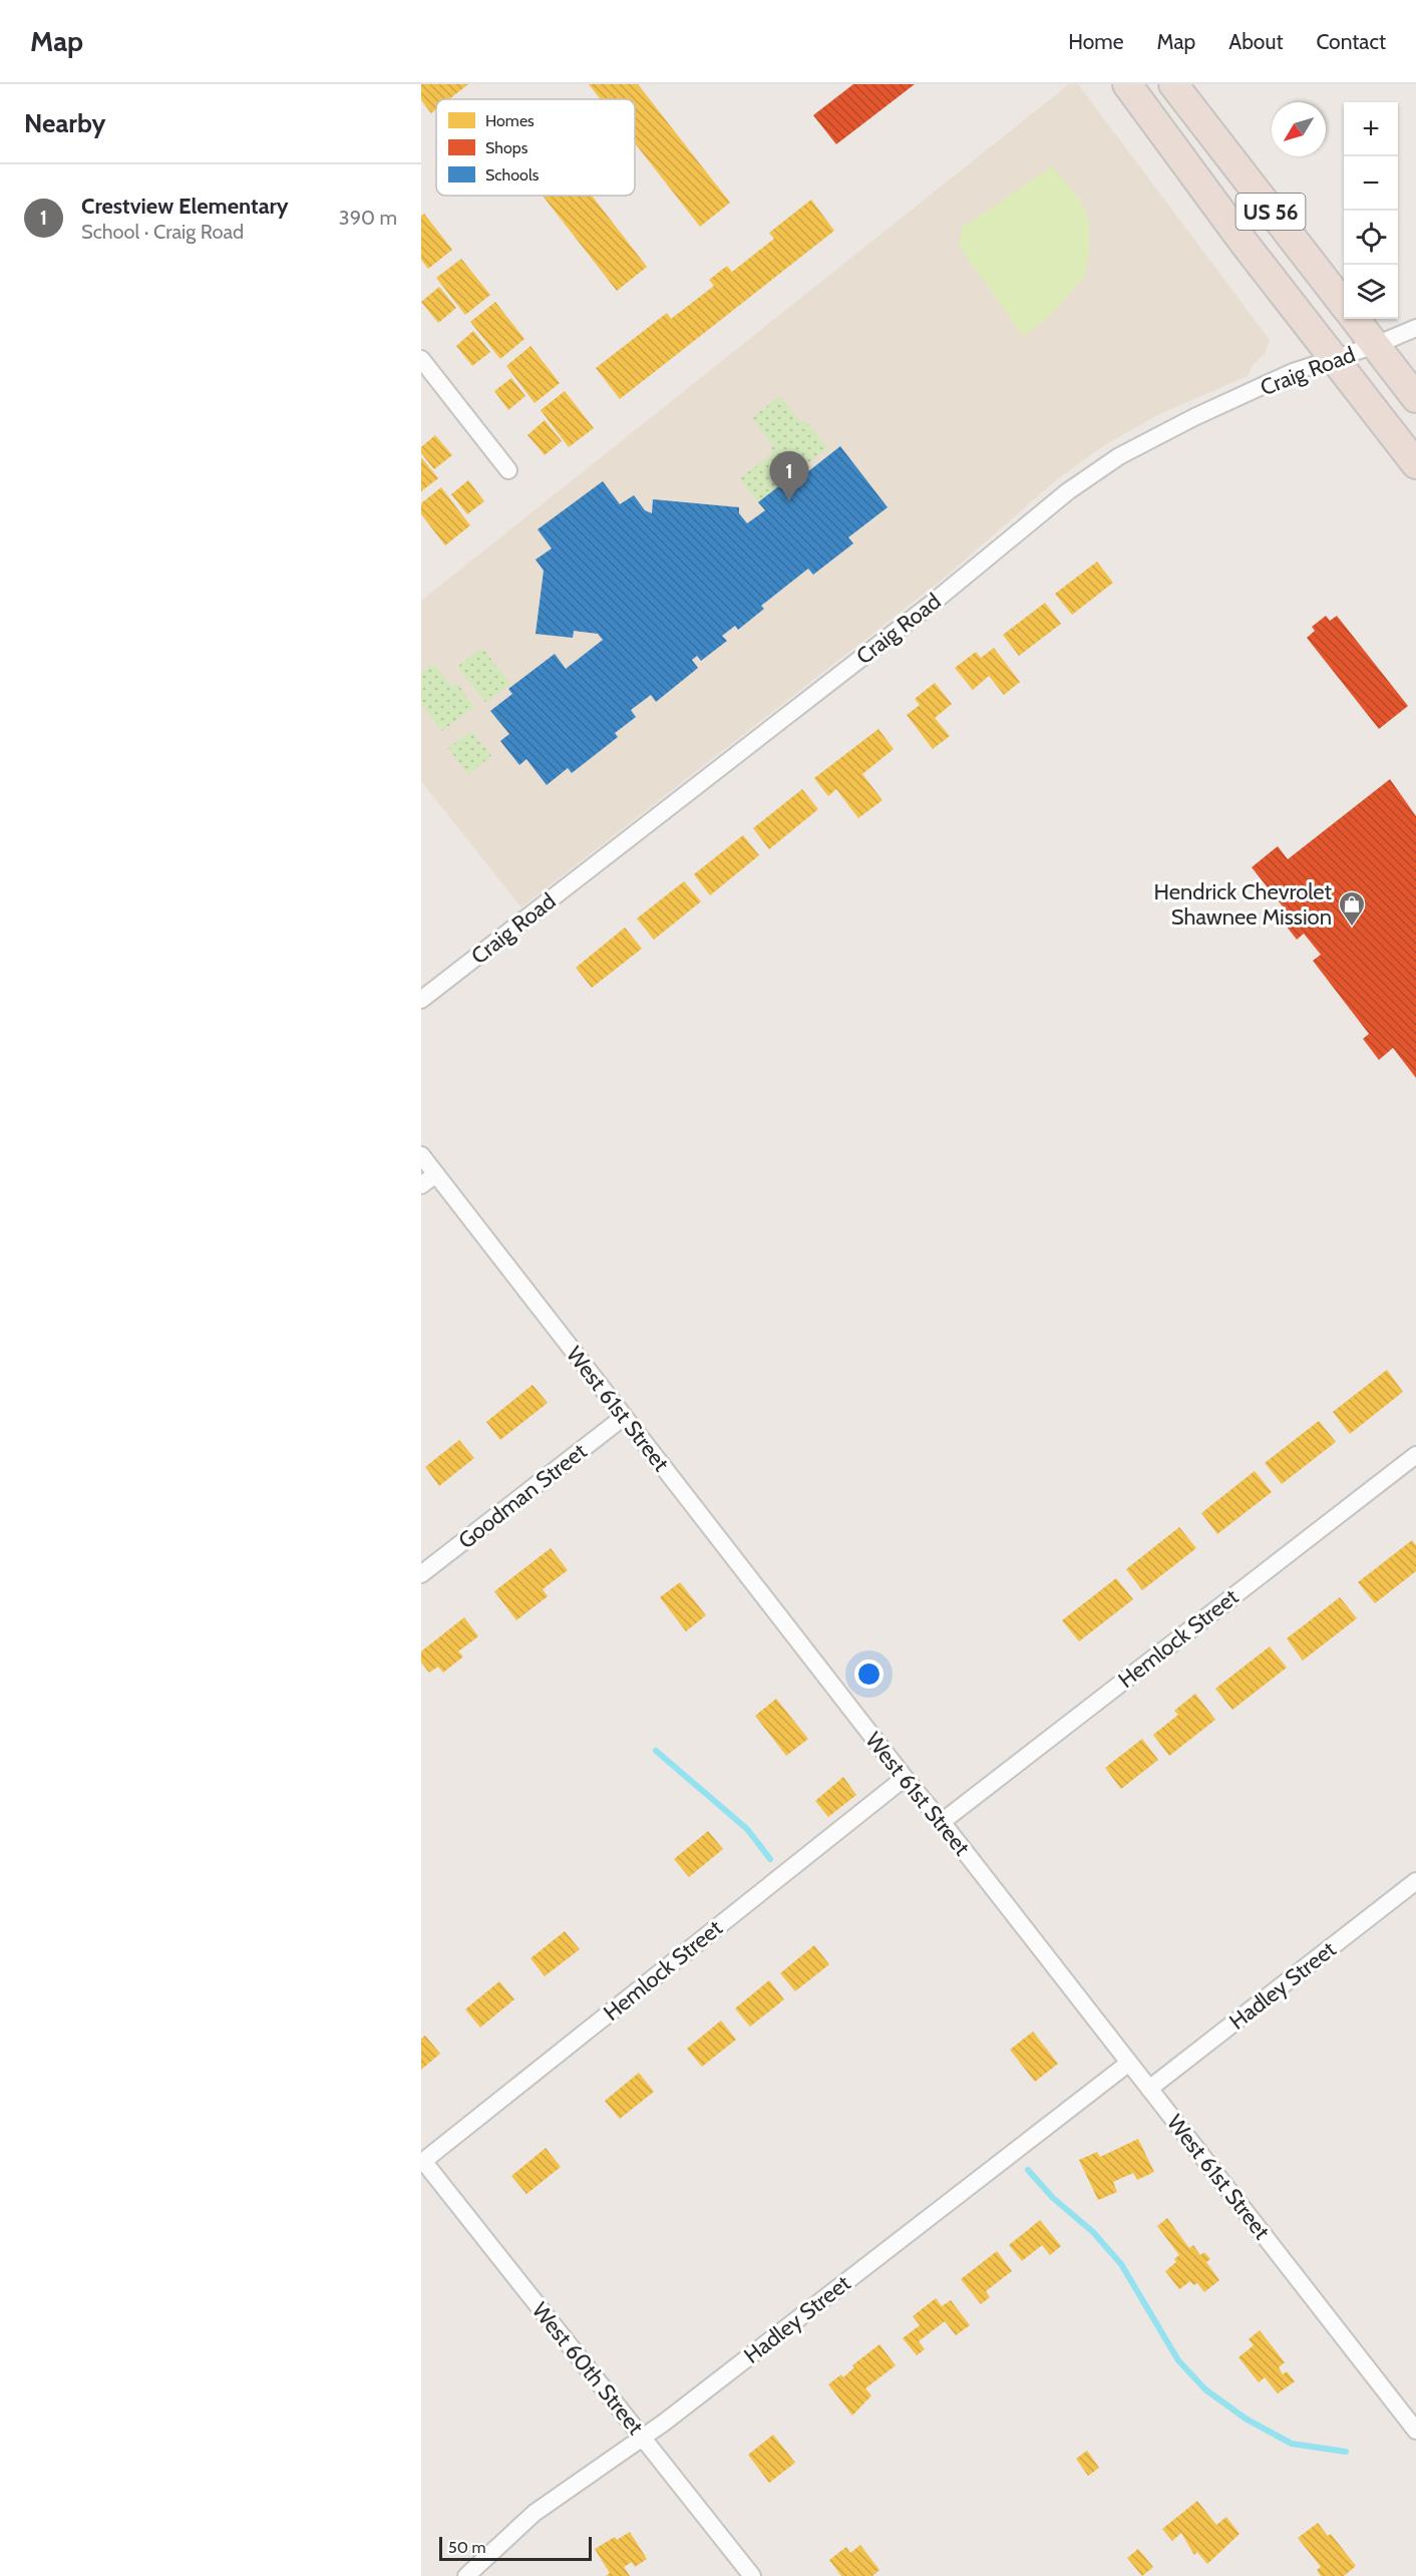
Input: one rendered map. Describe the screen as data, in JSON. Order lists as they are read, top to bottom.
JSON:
{
  "streets": {
    "highway": ["US 56"],
    "street": [
      "Craig Road",
      "West 61st Street",
      "Goodman Street",
      "Hemlock Street",
      "Hadley Street",
      "West 60th Street"
    ]
  },
  "crossings": [
    ["US 56", "Craig Road"],
    ["West 61st Street", "Goodman Street"],
    ["West 61st Street", "Hemlock Street"],
    ["West 61st Street", "Hadley Street"],
    ["Hemlock Street", "West 60th Street"],
    ["Hadley Street", "West 60th Street"]
  ],
  "places": {
    "shop": ["Hendrick Chevrolet Shawnee Mission"]
  },
  "legend": ["Homes", "Shops", "Schools"],
  "scale_bar": "50 m",
  "north": "bottom left",
  "page": {
    "header": "Map",
    "nav": [
      "Home",
      "Map",
      "About",
      "Contact"
    ],
    "heading": "Nearby",
    "map_buttons": ["+", "−"],
    "list": [
      {
        "mark": "1",
        "name": "Crestview Elementary",
        "note": "School · Craig Road",
        "value": "390 m"
      }
    ],
    "pins": "1",
    "scale": "50 m"
  }
}
